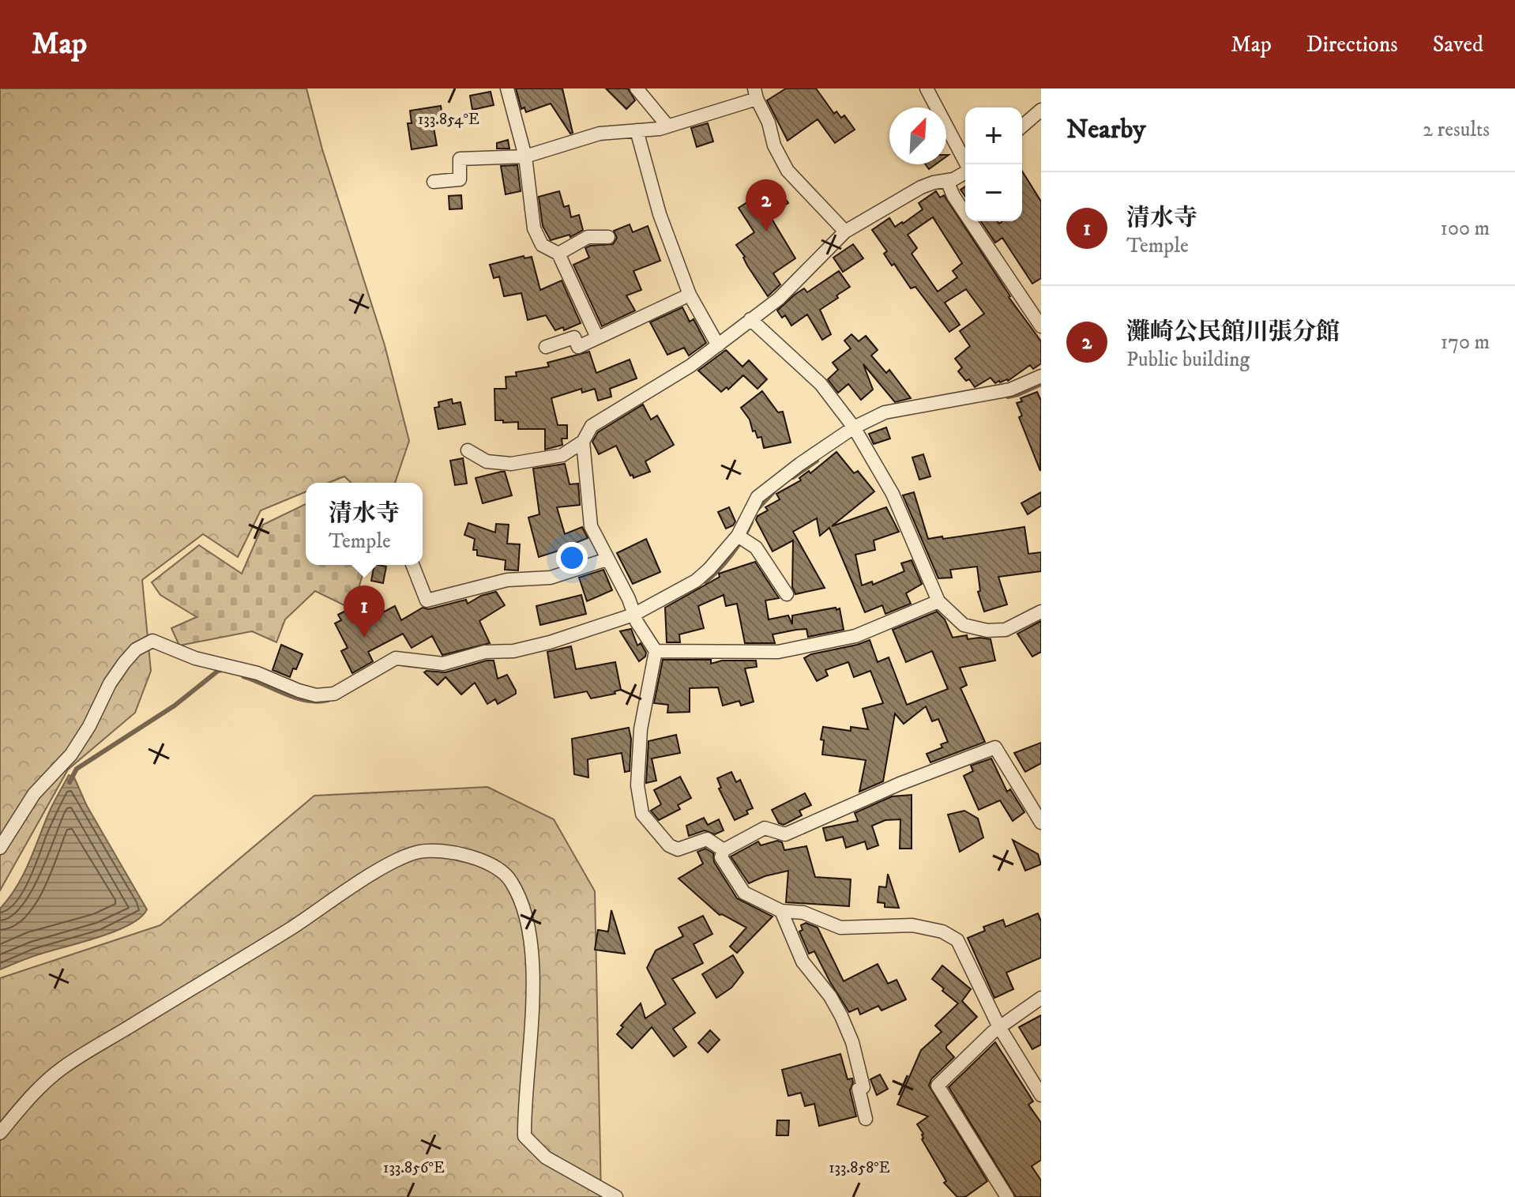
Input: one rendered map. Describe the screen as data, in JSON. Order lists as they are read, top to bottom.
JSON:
{
  "north": "top right",
  "page": {
    "header": "Map",
    "nav": ["Map", "Directions", "Saved"],
    "heading": ["Nearby", "2 results"],
    "map_buttons": ["+", "−"],
    "list": [
      {
        "mark": "1",
        "name": "清水寺",
        "note": "Temple",
        "value": "100 m"
      },
      {
        "mark": "2",
        "name": "灘崎公民館川張分館",
        "note": "Public building",
        "value": "170 m"
      }
    ],
    "pins": ["2", "1"],
    "popup": ["清水寺", "Temple"]
  },
  "coordinates": ["133.854°E", "133.856°E", "133.858°E"]
}
